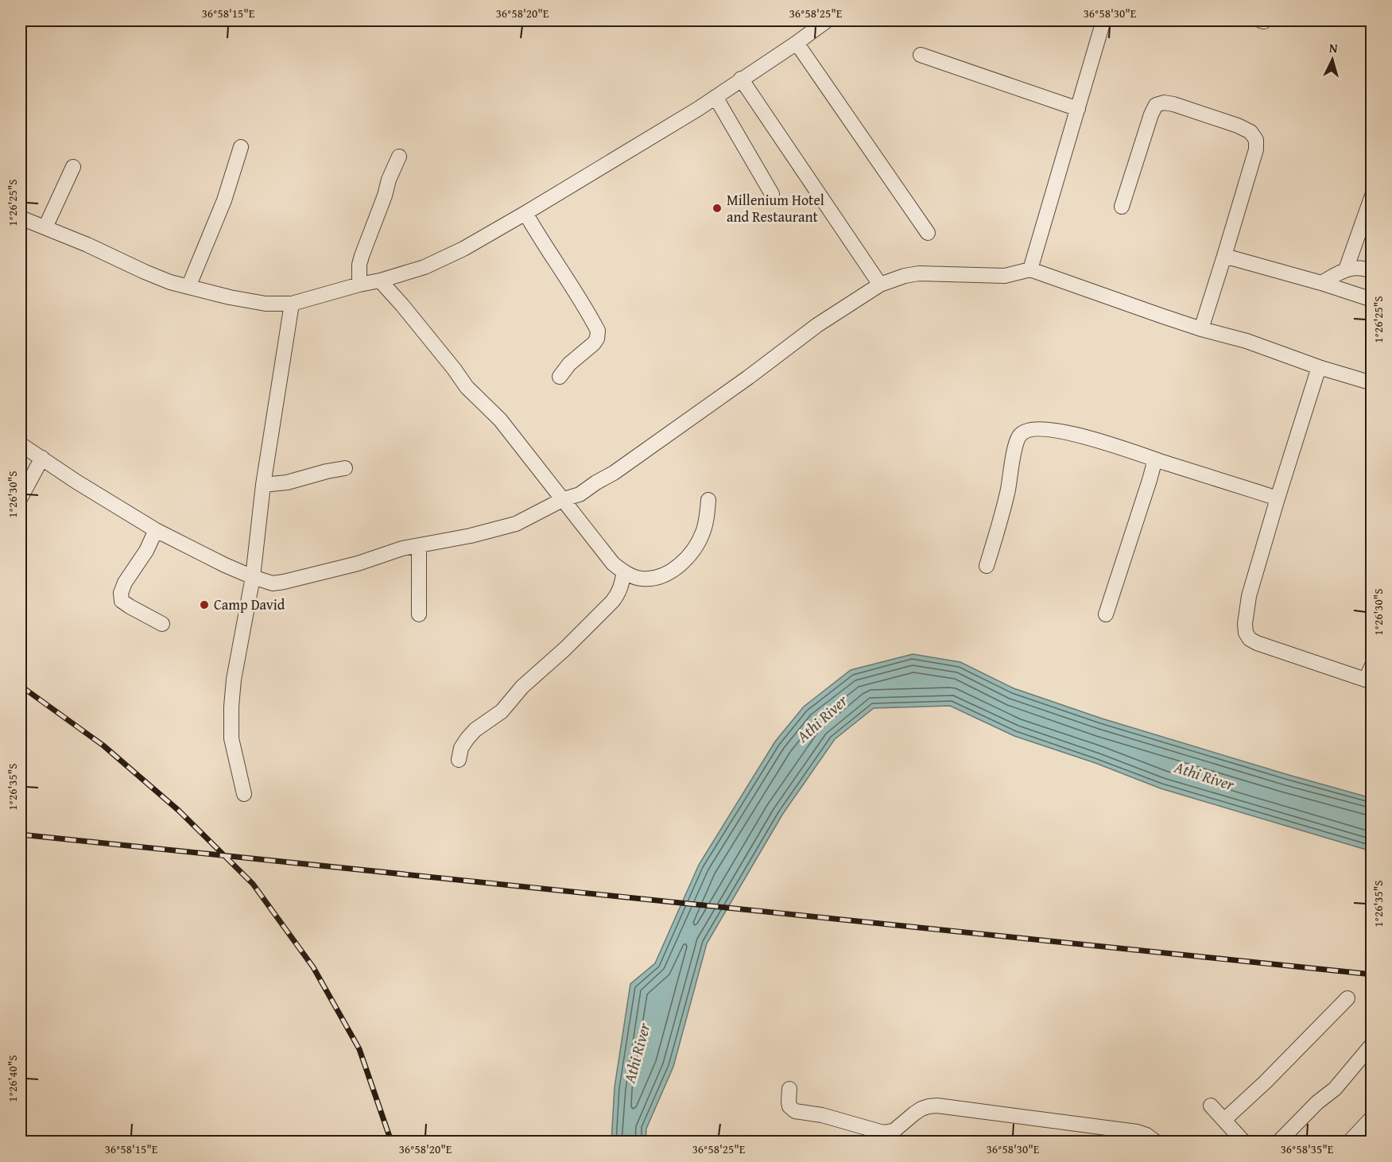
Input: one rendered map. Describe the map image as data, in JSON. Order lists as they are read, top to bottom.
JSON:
{
  "water": ["Athi River"],
  "places": ["Millenium Hotel and Restaurant", "Camp David"],
  "north": "top",
  "coordinates": [
    "36°58'15\"E",
    "36°58'20\"E",
    "36°58'25\"E",
    "36°58'30\"E",
    "1°26'25\"S",
    "1°26'30\"S",
    "1°26'35\"S",
    "1°26'40\"S",
    "36°58'35\"E"
  ]
}
